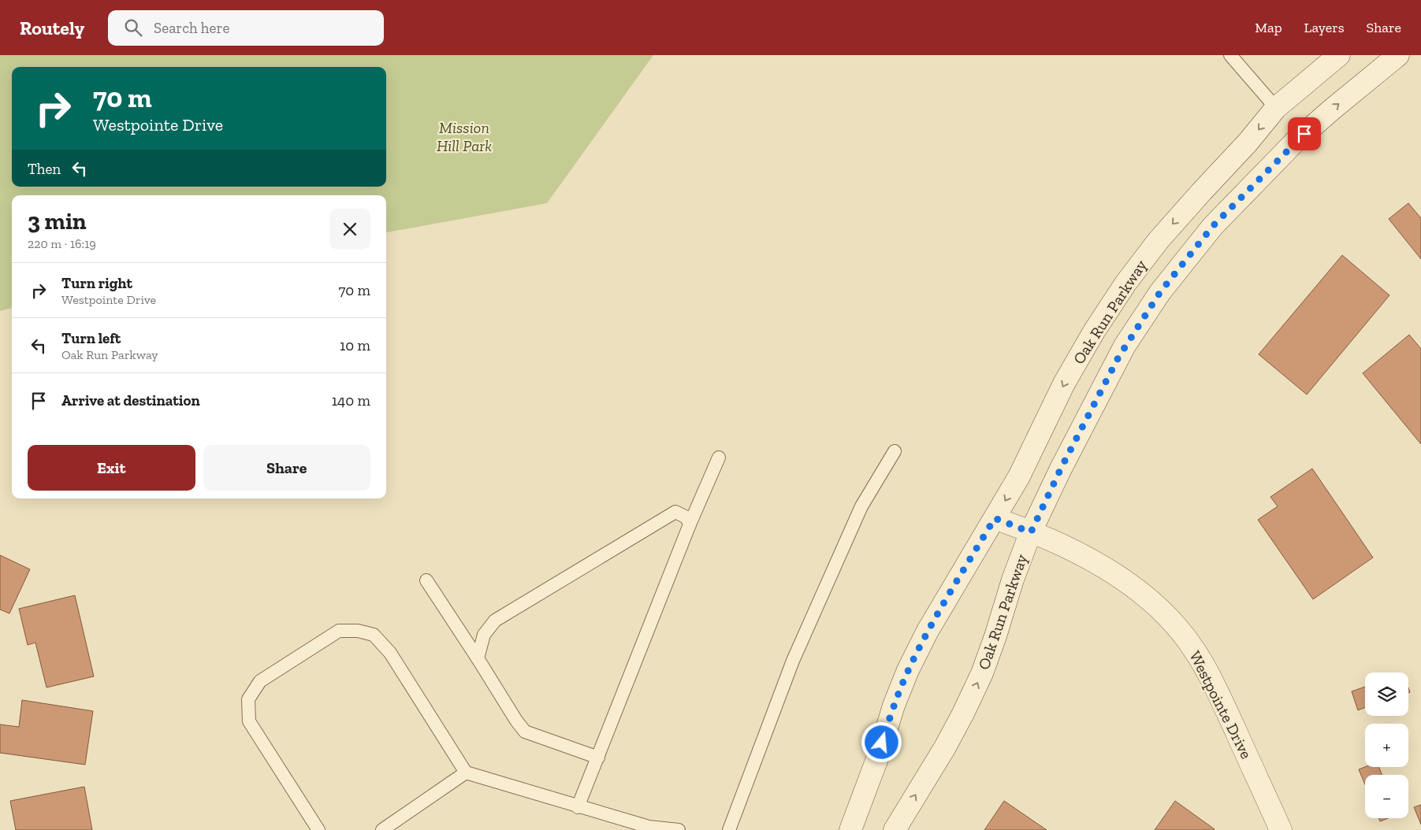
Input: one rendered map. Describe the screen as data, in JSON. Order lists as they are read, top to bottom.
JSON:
{
  "streets": {
    "street": ["Oak Run Parkway", "Westpointe Drive"]
  },
  "crossings": [
    ["Oak Run Parkway", "Westpointe Drive"]
  ],
  "parks": ["Mission Hill Park"],
  "page": {
    "header": "Routely",
    "search": "Search here",
    "nav": ["Map", "Layers", "Share"],
    "turn": ["70 m", "Westpointe Drive"],
    "then": "Then",
    "heading": ["3 min", "220 m · 16:19"],
    "list": [
      {
        "name": "Turn right",
        "note": "Westpointe Drive",
        "value": "70 m"
      },
      {
        "name": "Turn left",
        "note": "Oak Run Parkway",
        "value": "10 m"
      },
      {
        "name": "Arrive at destination",
        "value": "140 m"
      }
    ],
    "buttons": ["Exit", "Share"],
    "map_buttons": ["+", "−"]
  }
}
